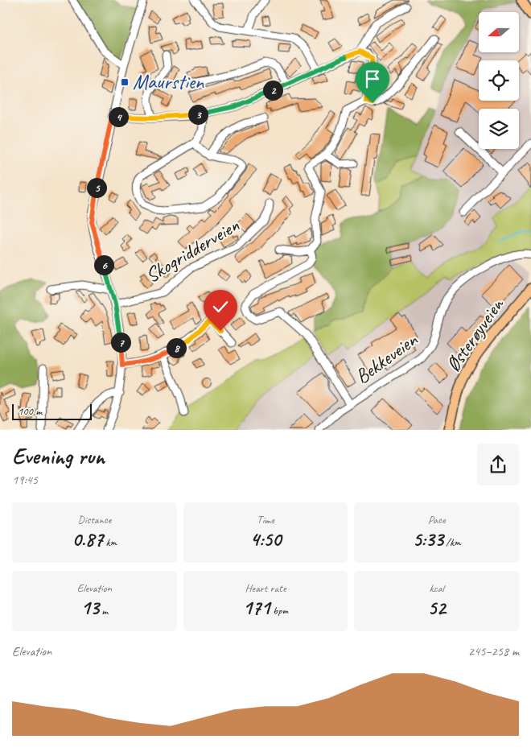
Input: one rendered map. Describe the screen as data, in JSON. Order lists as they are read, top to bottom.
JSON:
{
  "streets": {
    "main road": ["Østerøyveien"],
    "street": ["Skogridderveien", "Bekkeveien"]
  },
  "places": {
    "transit": ["Maurstien"]
  },
  "scale_bar": "100 m",
  "north": "left",
  "page": {
    "pins": [
      "2",
      "3",
      "4",
      "5",
      "6",
      "7",
      "8"
    ],
    "scale": "100 m",
    "heading": ["Evening run", "19:45"],
    "stats": [
      ["Distance", "0.87 km"],
      ["Time", "4:50"],
      ["Pace", "5:33 /km"],
      ["Elevation", "13 m"],
      ["Heart rate", "171 bpm"],
      ["kcal", "52"]
    ],
    "chart": ["Elevation", "245–258 m"]
  }
}
